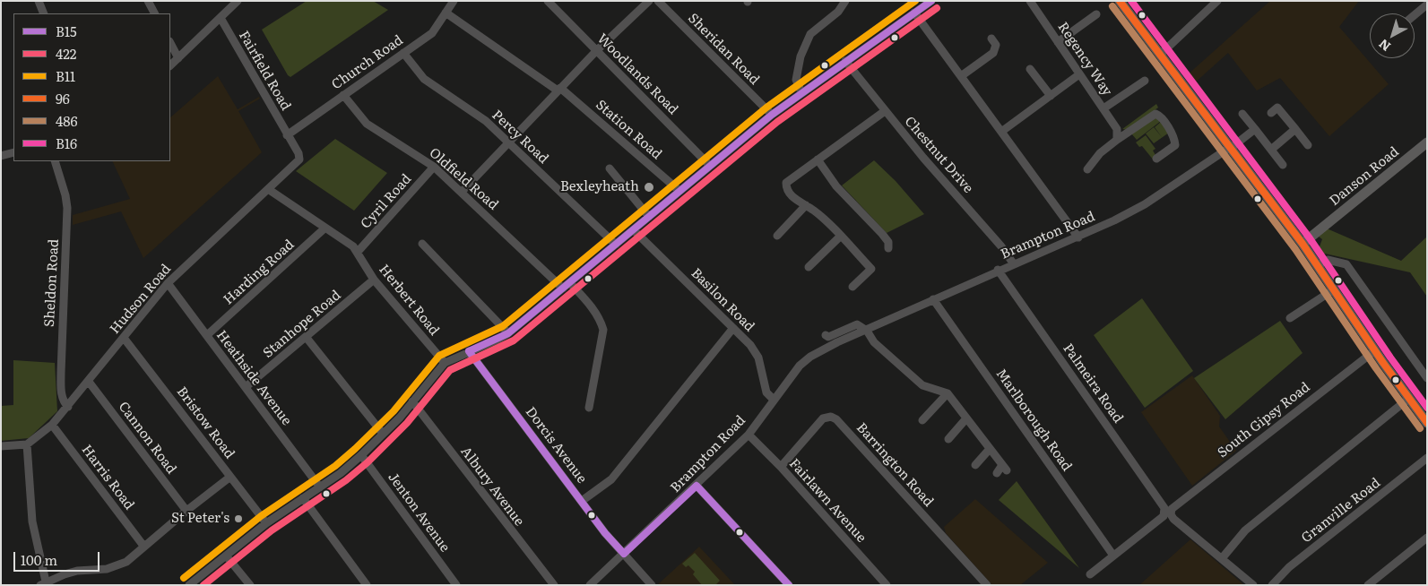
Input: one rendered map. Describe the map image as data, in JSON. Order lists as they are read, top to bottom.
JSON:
{
  "streets": {
    "main road": ["Danson Road"],
    "street": [
      "Sheridan Road",
      "Regency Way",
      "Church Road",
      "Fairfield Road",
      "Woodlands Road",
      "Station Road",
      "Percy Road",
      "Chestnut Drive",
      "Oldfield Road",
      "Cyril Road",
      "Brampton Road",
      "Harding Road",
      "Sheldon Road",
      "Hudson Road",
      "Herbert Road",
      "Basilon Road",
      "Stanhope Road",
      "Heathside Avenue",
      "Palmeira Road",
      "Marlborough Road",
      "South Gipsy Road",
      "Bristow Road",
      "Cannon Road",
      "Dorcis Avenue",
      "Barrington Road",
      "Harris Road",
      "Albury Avenue",
      "Fairlawn Avenue",
      "Granville Road",
      "Jenton Avenue"
    ]
  },
  "crossings": [
    ["Church Road", "Fairfield Road"],
    ["Church Road", "Station Road"],
    ["Church Road", "Percy Road"],
    ["Church Road", "Oldfield Road"],
    ["Church Road", "Hudson Road"],
    ["Fairfield Road", "Hudson Road"],
    ["Chestnut Drive", "Brampton Road"],
    ["Oldfield Road", "Cyril Road"],
    ["Cyril Road", "Herbert Road"],
    ["Brampton Road", "Basilon Road"],
    ["Brampton Road", "Palmeira Road"],
    ["Brampton Road", "Marlborough Road"],
    ["Brampton Road", "Dorcis Avenue"],
    ["Brampton Road", "Fairlawn Avenue"],
    ["Harding Road", "Herbert Road"],
    ["Harding Road", "Heathside Avenue"],
    ["Sheldon Road", "Hudson Road"],
    ["Hudson Road", "Herbert Road"],
    ["Hudson Road", "Heathside Avenue"],
    ["Hudson Road", "Bristow Road"],
    ["Hudson Road", "Cannon Road"],
    ["Hudson Road", "Harris Road"],
    ["Herbert Road", "Stanhope Road"],
    ["Stanhope Road", "Heathside Avenue"],
    ["Palmeira Road", "South Gipsy Road"],
    ["Marlborough Road", "South Gipsy Road"],
    ["Barrington Road", "Fairlawn Avenue"]
  ],
  "places": ["Bexleyheath", "St Peter's"],
  "lines": [
    "transit line B15",
    "transit line B11",
    "transit line 96",
    "transit line B16",
    "transit line 486",
    "transit line 422"
  ],
  "legend": [
    "B15",
    "422",
    "B11",
    "96",
    "486",
    "B16"
  ],
  "scale_bar": "100 m",
  "north": "bottom left"
}
